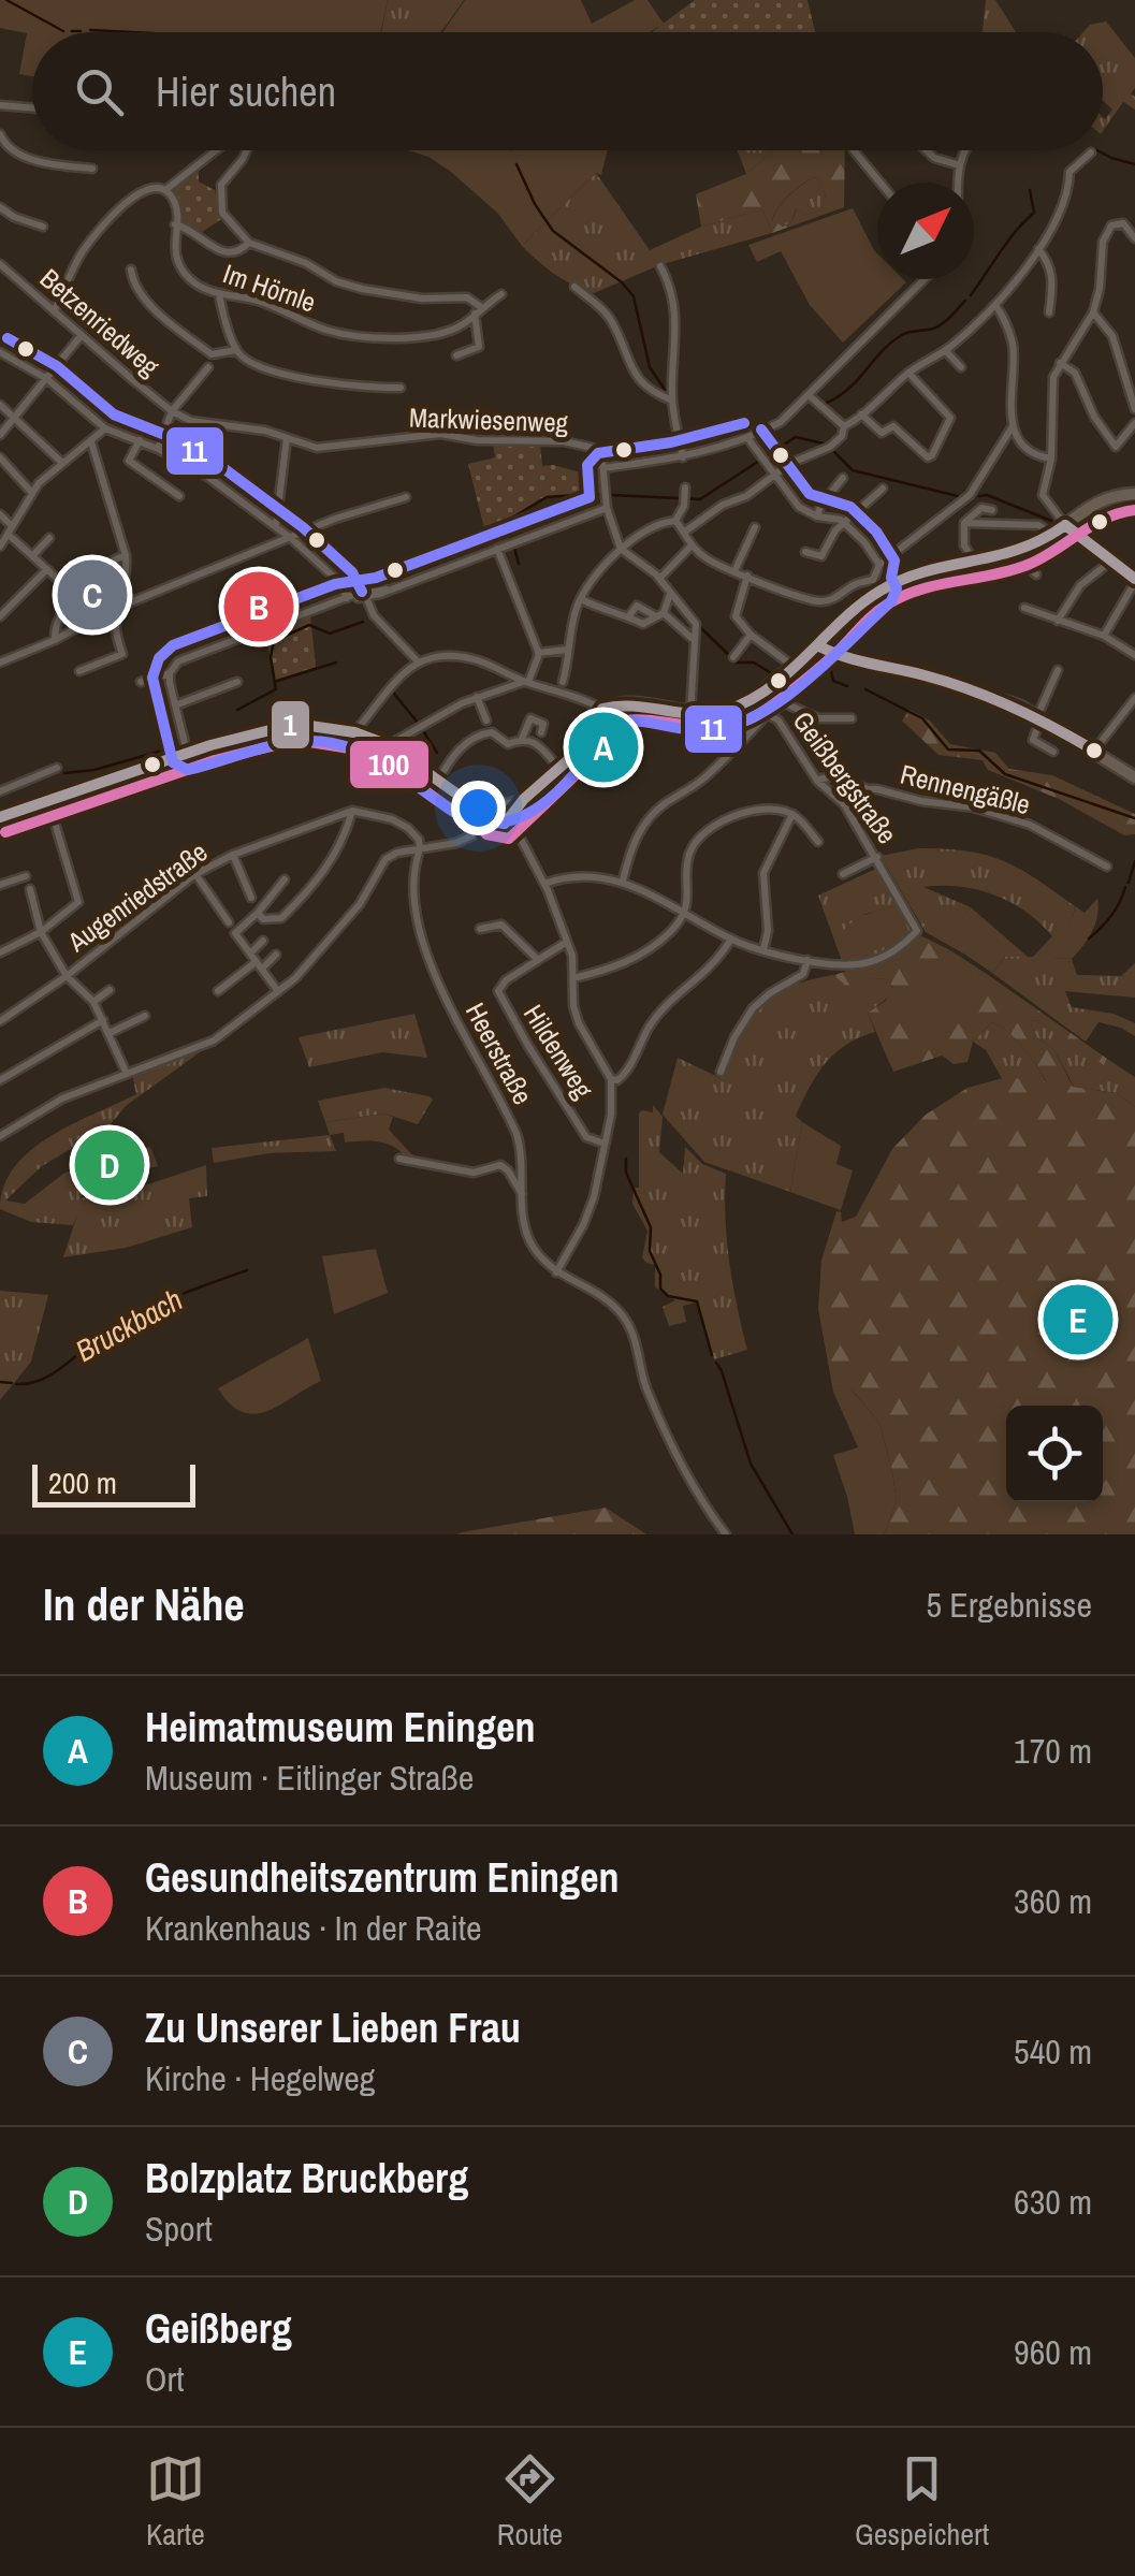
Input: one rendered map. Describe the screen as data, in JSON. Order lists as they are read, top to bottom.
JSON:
{
  "streets": {
    "street": [
      "Im Hörnle",
      "Betzenriedweg",
      "Markwiesenweg",
      "Geißbergstraße",
      "Rennengäßle",
      "Augenriedstraße",
      "Hildenweg",
      "Heerstraße"
    ]
  },
  "crossings": [
    ["Betzenriedweg", "Markwiesenweg"],
    ["Geißbergstraße", "Rennengäßle"]
  ],
  "water": ["Bruckbach"],
  "lines": ["transit line 11", "transit line 100", "transit line 1"],
  "scale_bar": "200 m",
  "north": "top right",
  "page": {
    "search": "Hier suchen",
    "pins": [
      "C",
      "B",
      "A",
      "D",
      "E"
    ],
    "scale": "200 m",
    "heading": ["In der Nähe", "5 Ergebnisse"],
    "list": [
      {
        "mark": "A",
        "name": "Heimatmuseum Eningen",
        "note": "Museum · Eitlinger Straße",
        "value": "170 m"
      },
      {
        "mark": "B",
        "name": "Gesundheitszentrum Eningen",
        "note": "Krankenhaus · In der Raite",
        "value": "360 m"
      },
      {
        "mark": "C",
        "name": "Zu Unserer Lieben Frau",
        "note": "Kirche · Hegelweg",
        "value": "540 m"
      },
      {
        "mark": "D",
        "name": "Bolzplatz Bruckberg",
        "note": "Sport",
        "value": "630 m"
      },
      {
        "mark": "E",
        "name": "Geißberg",
        "note": "Ort",
        "value": "960 m"
      }
    ],
    "nav": ["Karte", "Route", "Gespeichert"]
  }
}
